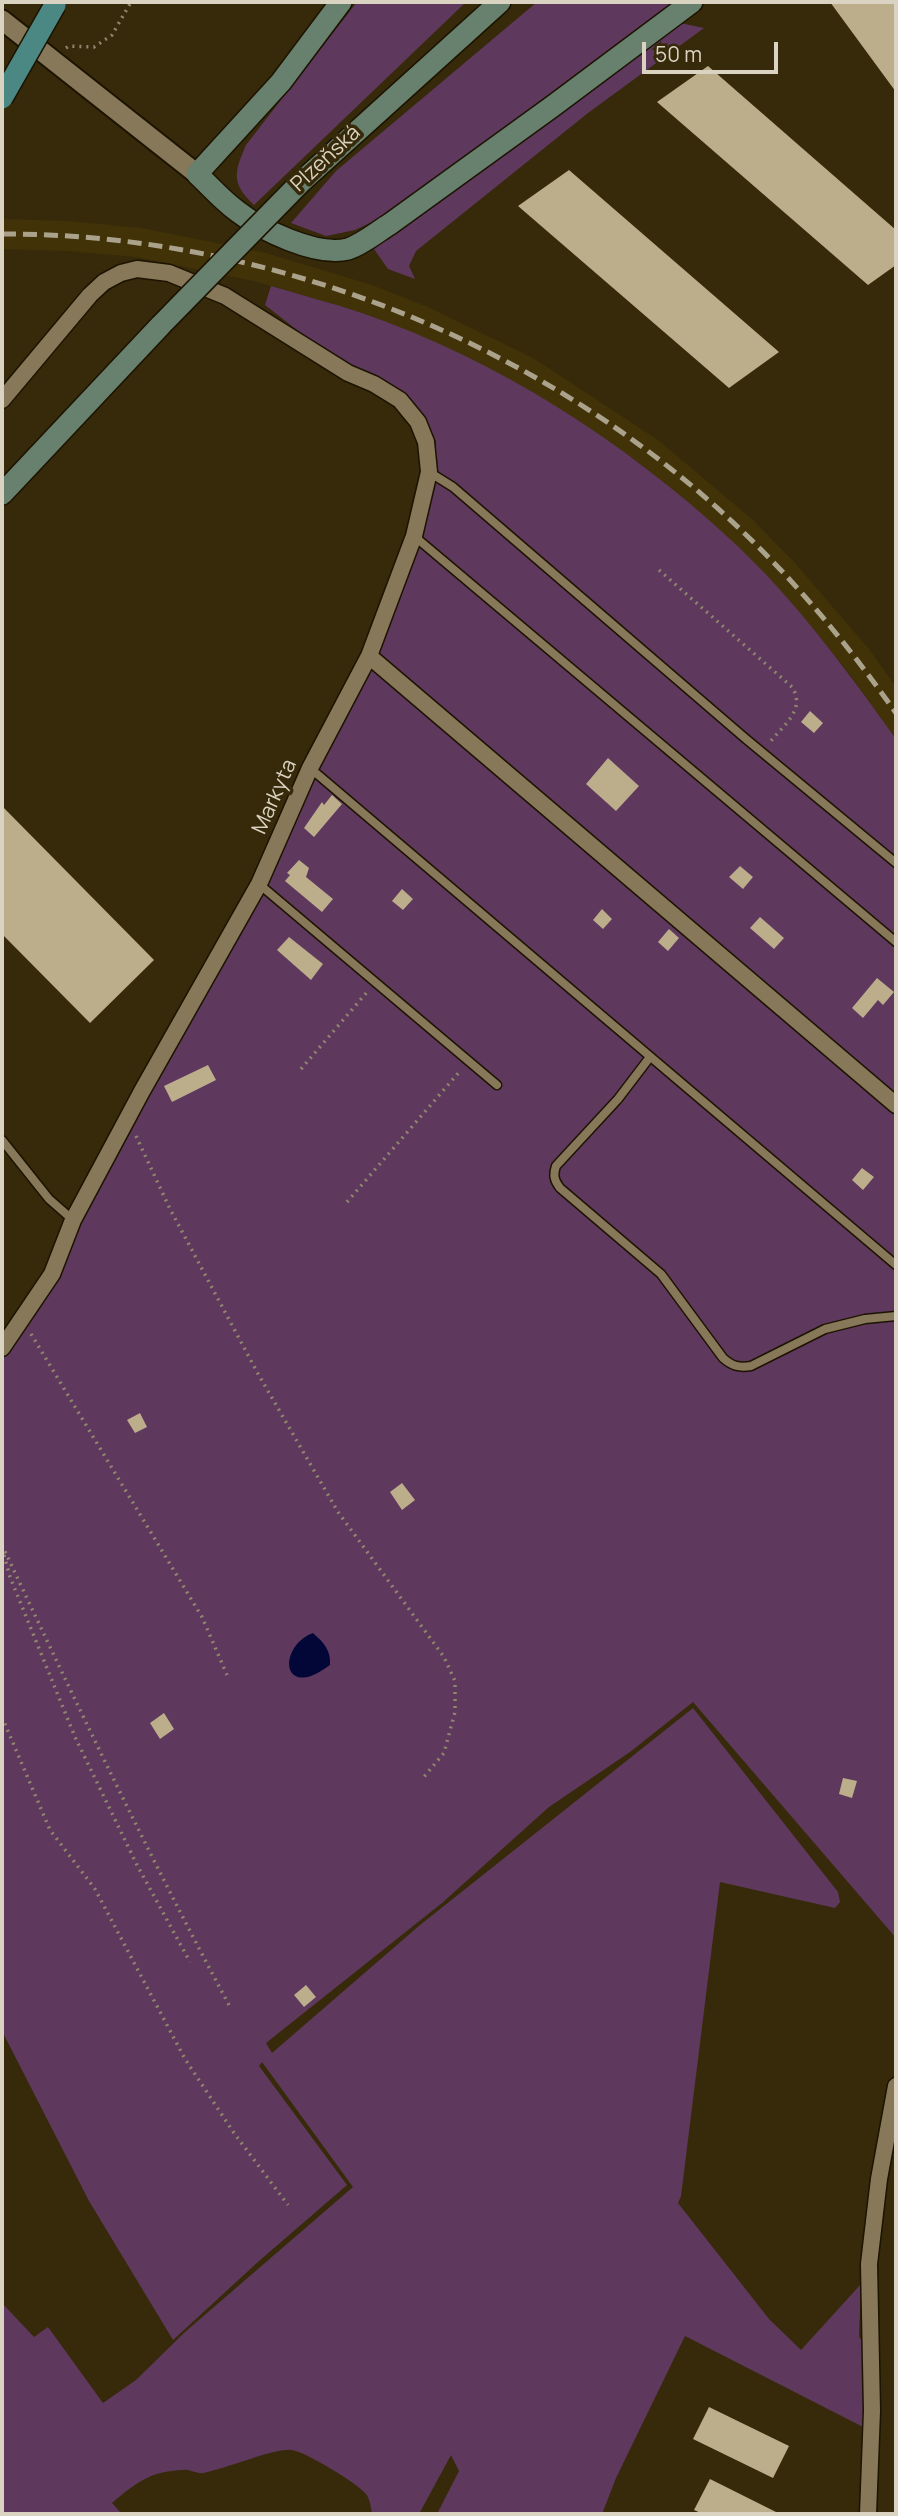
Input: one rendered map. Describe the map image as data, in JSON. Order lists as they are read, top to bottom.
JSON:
{
  "streets": {
    "main road": ["Plzeňská"],
    "street": ["Markyta"]
  },
  "scale_bar": "50 m"
}
